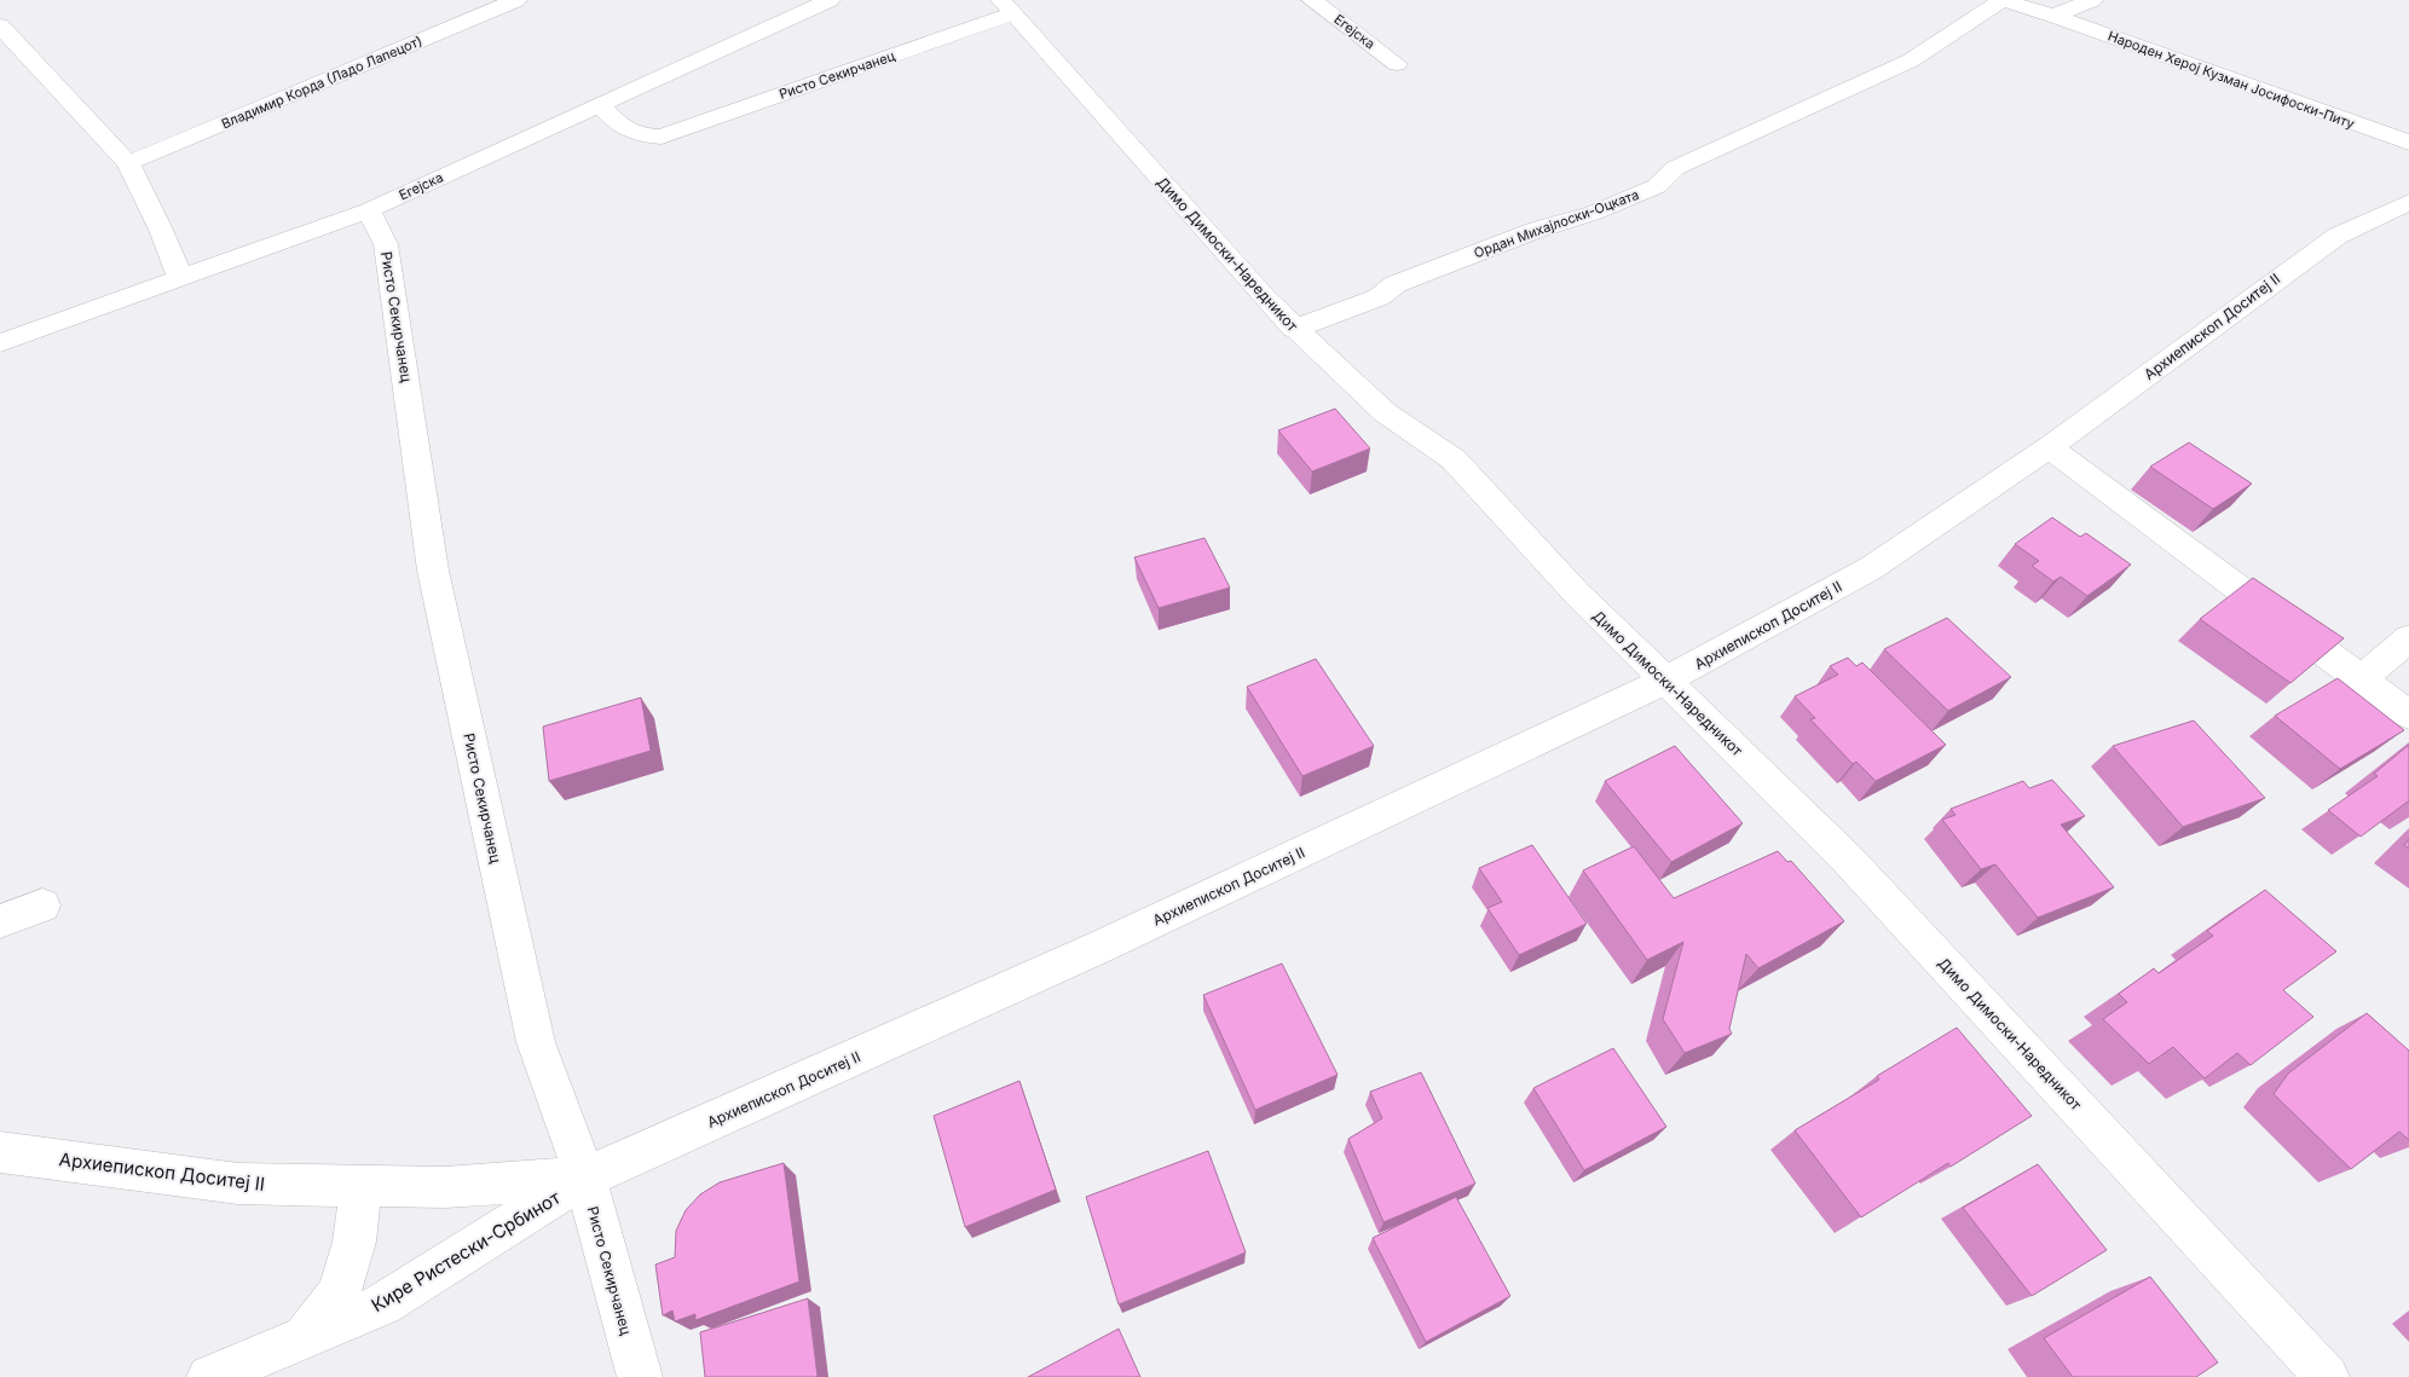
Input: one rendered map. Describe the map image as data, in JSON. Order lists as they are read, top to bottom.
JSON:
{
  "streets": {
    "street": [
      "Егејска",
      "Ристо Секирчанец",
      "Народен Херој Кузман Јосифоски-Питу",
      "Владимир Корда (Ладо Лапецот)",
      "Ордан Михајлоски-Оцката",
      "Димо Димоски-Наредникот",
      "Архиепископ Доситеј II",
      "Кире Ристески-Србинот"
    ]
  },
  "crossings": [
    ["Егејска", "Ристо Секирчанец"],
    ["Ристо Секирчанец", "Димо Димоски-Наредникот"],
    ["Ристо Секирчанец", "Архиепископ Доситеј II"],
    ["Ристо Секирчанец", "Кире Ристески-Србинот"],
    ["Народен Херој Кузман Јосифоски-Питу", "Ордан Михајлоски-Оцката"],
    ["Ордан Михајлоски-Оцката", "Димо Димоски-Наредникот"],
    ["Димо Димоски-Наредникот", "Архиепископ Доситеј II"],
    ["Архиепископ Доситеј II", "Кире Ристески-Србинот"]
  ]
}
